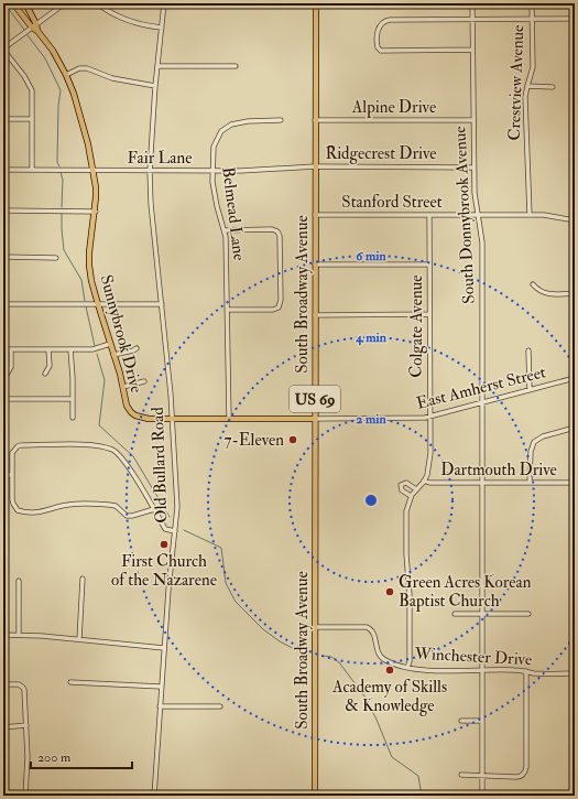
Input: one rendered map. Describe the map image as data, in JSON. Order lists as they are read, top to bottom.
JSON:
{
  "streets": {
    "main road": ["South Broadway Avenue", "Sunnybrook Drive", "US 69"],
    "street": [
      "Crestview Avenue",
      "Alpine Drive",
      "Ridgecrest Drive",
      "Fair Lane",
      "Stanford Street",
      "Belmead Lane",
      "South Donnybrook Avenue",
      "Colgate Avenue",
      "East Amherst Street",
      "Old Bullard Road",
      "Dartmouth Drive",
      "Winchester Drive"
    ]
  },
  "crossings": [
    ["Crestview Avenue", "Stanford Street"],
    ["Alpine Drive", "South Donnybrook Avenue"],
    ["Alpine Drive", "South Broadway Avenue"],
    ["Ridgecrest Drive", "Fair Lane"],
    ["Ridgecrest Drive", "South Donnybrook Avenue"],
    ["Ridgecrest Drive", "South Broadway Avenue"],
    ["Fair Lane", "Belmead Lane"],
    ["Fair Lane", "South Broadway Avenue"],
    ["Fair Lane", "Sunnybrook Drive"],
    ["Fair Lane", "Old Bullard Road"],
    ["Stanford Street", "South Donnybrook Avenue"],
    ["Stanford Street", "South Broadway Avenue"],
    ["Stanford Street", "Colgate Avenue"],
    ["South Donnybrook Avenue", "East Amherst Street"],
    ["South Donnybrook Avenue", "Dartmouth Drive"],
    ["South Donnybrook Avenue", "Winchester Drive"],
    ["South Broadway Avenue", "East Amherst Street"],
    ["South Broadway Avenue", "Winchester Drive"],
    ["Colgate Avenue", "East Amherst Street"],
    ["Colgate Avenue", "Dartmouth Drive"],
    ["Colgate Avenue", "Winchester Drive"],
    ["Sunnybrook Drive", "Old Bullard Road"]
  ],
  "places": [
    "7-Eleven",
    "First Church of the Nazarene",
    "Green Acres Korean Baptist Church",
    "Academy of Skills & Knowledge"
  ],
  "scale_bar": "200 m",
  "rings": ["6 min", "4 min", "2 min"]
}
